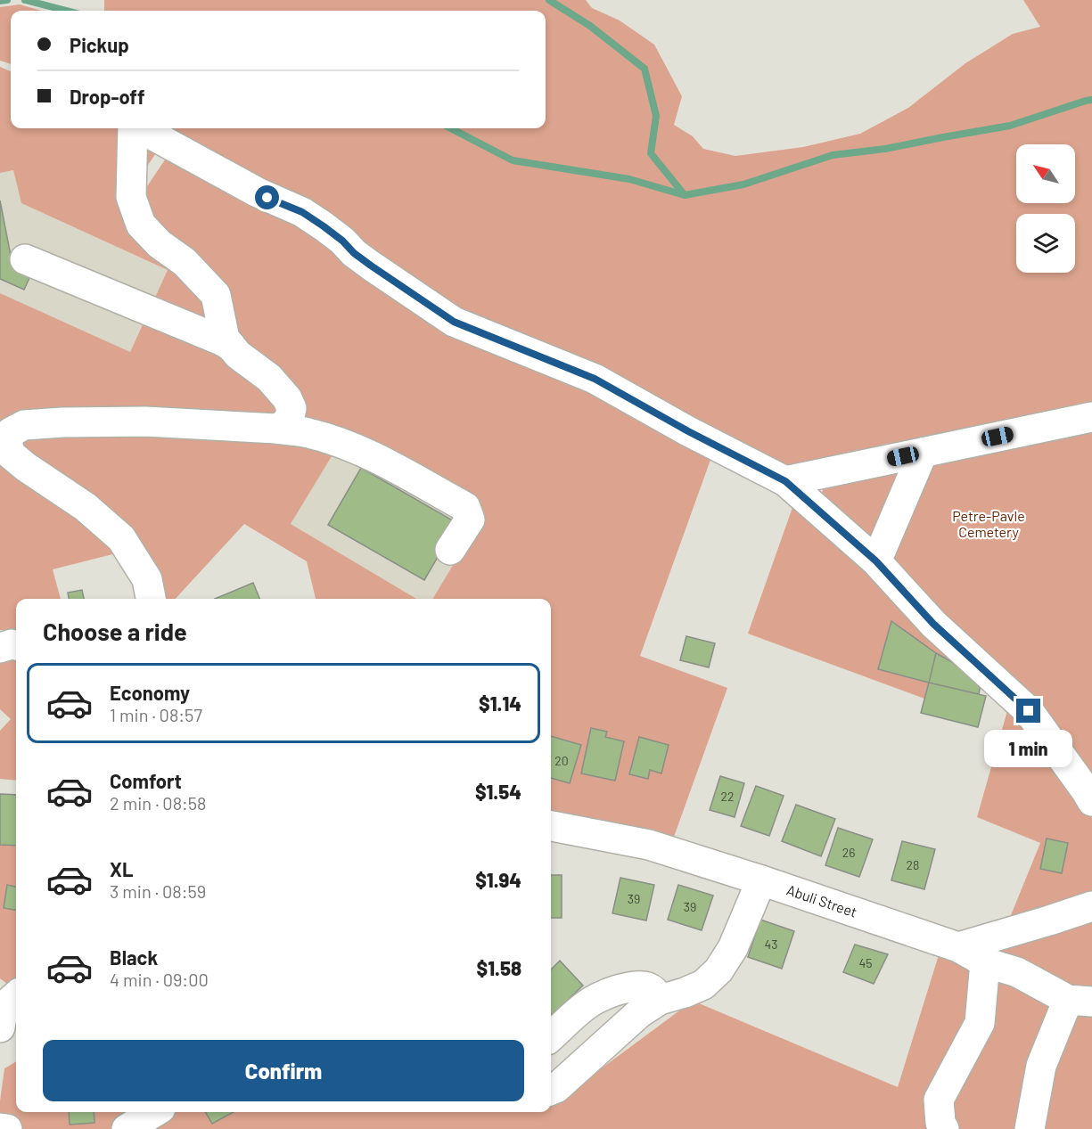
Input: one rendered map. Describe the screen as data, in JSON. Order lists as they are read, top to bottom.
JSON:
{
  "streets": {
    "street": ["Abuli Street"]
  },
  "parks": ["Petre-Pavle Cemetery"],
  "house_numbers": [
    "20",
    "22",
    "26",
    "28",
    "39",
    "39",
    "43",
    "45"
  ],
  "north": "top left",
  "page": {
    "banner": ["Pickup", "Drop-off"],
    "heading": "Choose a ride",
    "list": [
      {
        "name": "Economy",
        "note": "1 min · 08:57",
        "value": "$1.14"
      },
      {
        "name": "Comfort",
        "note": "2 min · 08:58",
        "value": "$1.54"
      },
      {
        "name": "XL",
        "note": "3 min · 08:59",
        "value": "$1.94"
      },
      {
        "name": "Black",
        "note": "4 min · 09:00",
        "value": "$1.58"
      }
    ],
    "bubble": "1 min",
    "buttons": "Confirm"
  }
}
